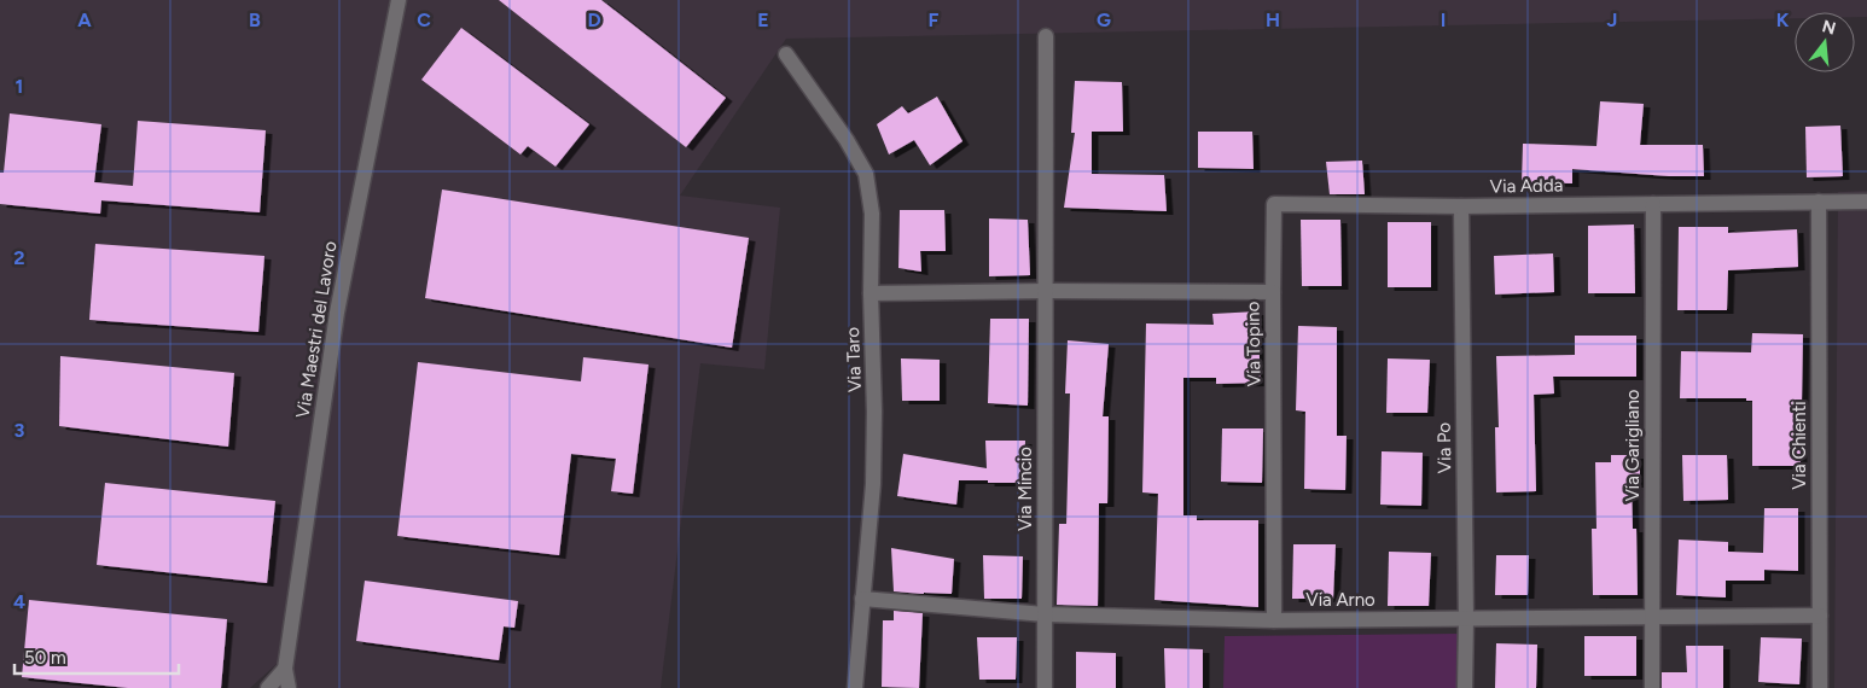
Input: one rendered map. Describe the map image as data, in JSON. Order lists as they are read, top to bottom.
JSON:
{
  "streets": {
    "street": [
      "Via Adda",
      "Via Maestri del Lavoro",
      "Via Topino",
      "Via Taro",
      "Via Garigliano",
      "Via Chienti",
      "Via Po",
      "Via Mincio",
      "Via Arno"
    ]
  },
  "crossings": [
    ["Via Adda", "Via Topino"],
    ["Via Adda", "Via Garigliano"],
    ["Via Adda", "Via Chienti"],
    ["Via Adda", "Via Po"],
    ["Via Topino", "Via Mincio"],
    ["Via Topino", "Via Arno"],
    ["Via Taro", "Via Arno"],
    ["Via Garigliano", "Via Arno"],
    ["Via Chienti", "Via Arno"],
    ["Via Po", "Via Arno"],
    ["Via Mincio", "Via Arno"]
  ],
  "scale_bar": "50 m",
  "north": "top",
  "grid": {
    "columns": [
      "A",
      "B",
      "C",
      "D",
      "E",
      "F",
      "G",
      "H",
      "I",
      "J",
      "K"
    ],
    "rows": [
      "1",
      "2",
      "3",
      "4"
    ]
  }
}
